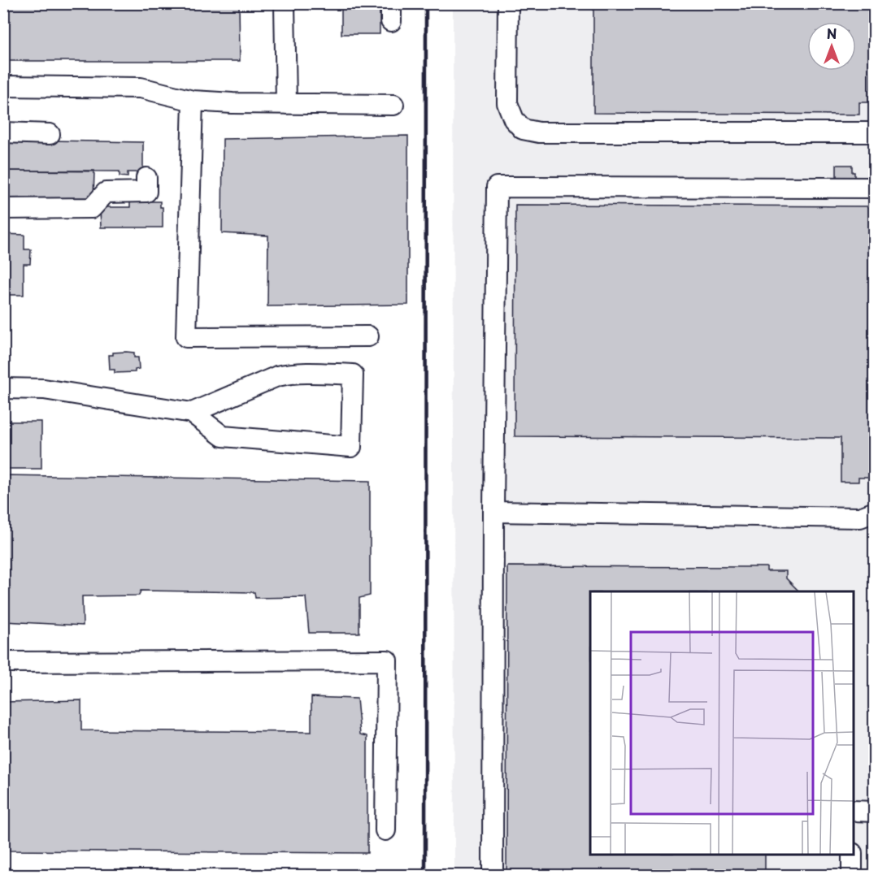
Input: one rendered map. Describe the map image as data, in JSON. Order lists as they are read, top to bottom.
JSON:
{
  "north": "top"
}
